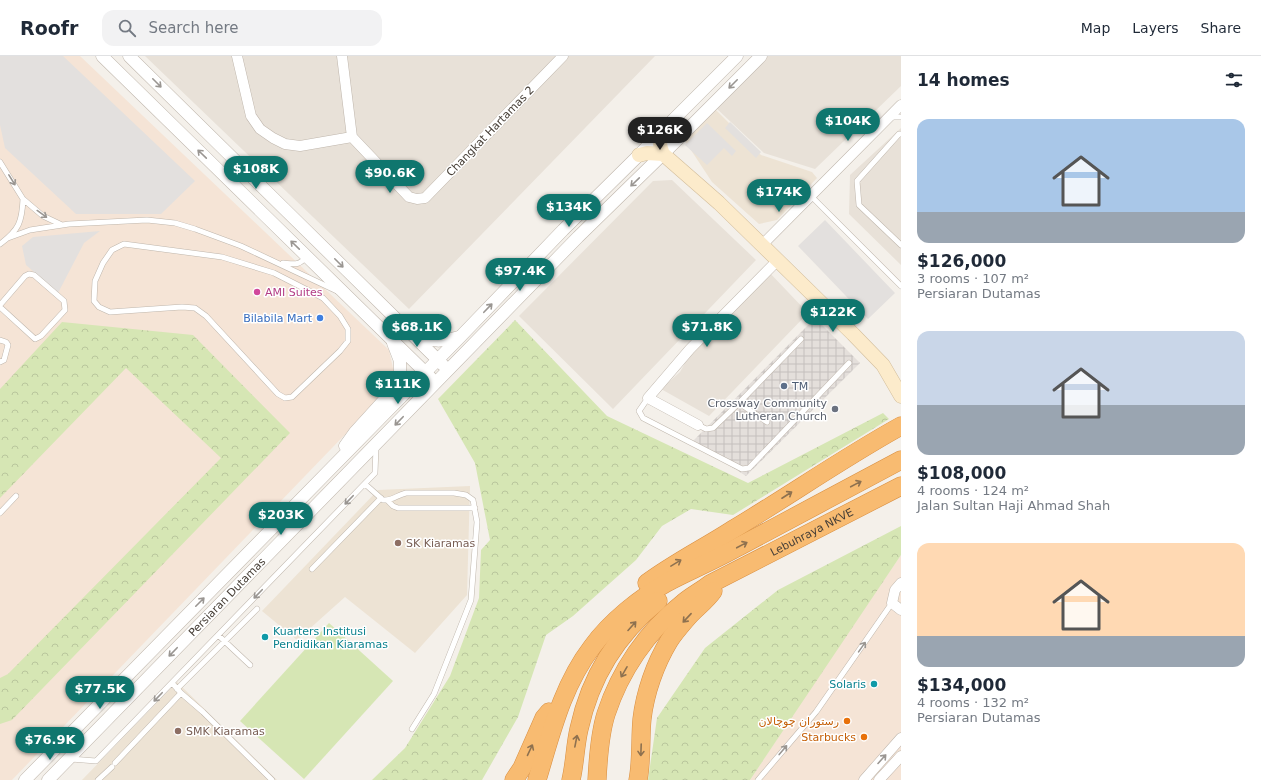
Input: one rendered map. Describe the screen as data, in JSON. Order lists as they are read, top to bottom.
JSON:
{
  "streets": {
    "highway": ["Lebuhraya NKVE"],
    "street": ["Changkat Hartamas 2", "Persiaran Dutamas"]
  },
  "places": [
    "AMI Suites",
    "Bilabila Mart",
    "TM",
    "Crossway Community Lutheran Church",
    "SK Kiaramas",
    "Kuarters Institusi Pendidikan Kiaramas",
    "Solaris",
    "رستوران چوچالان",
    "SMK Kiaramas",
    "Starbucks"
  ],
  "page": {
    "header": "Roofr",
    "search": "Search here",
    "nav": ["Map", "Layers", "Share"],
    "heading": "14 homes",
    "list": [
      {
        "name": "$126,000",
        "note": "3 rooms · 107 m² · Persiaran Dutamas"
      },
      {
        "name": "$108,000",
        "note": "4 rooms · 124 m² · Jalan Sultan Haji Ahmad Shah"
      },
      {
        "name": "$134,000",
        "note": "4 rooms · 132 m² · Persiaran Dutamas"
      }
    ],
    "price": [
      "$104K",
      "$126K",
      "$108K",
      "$90.6K",
      "$174K",
      "$134K",
      "$97.4K",
      "$122K",
      "$68.1K",
      "$71.8K",
      "$111K",
      "$203K",
      "$77.5K",
      "$76.9K"
    ]
  }
}
